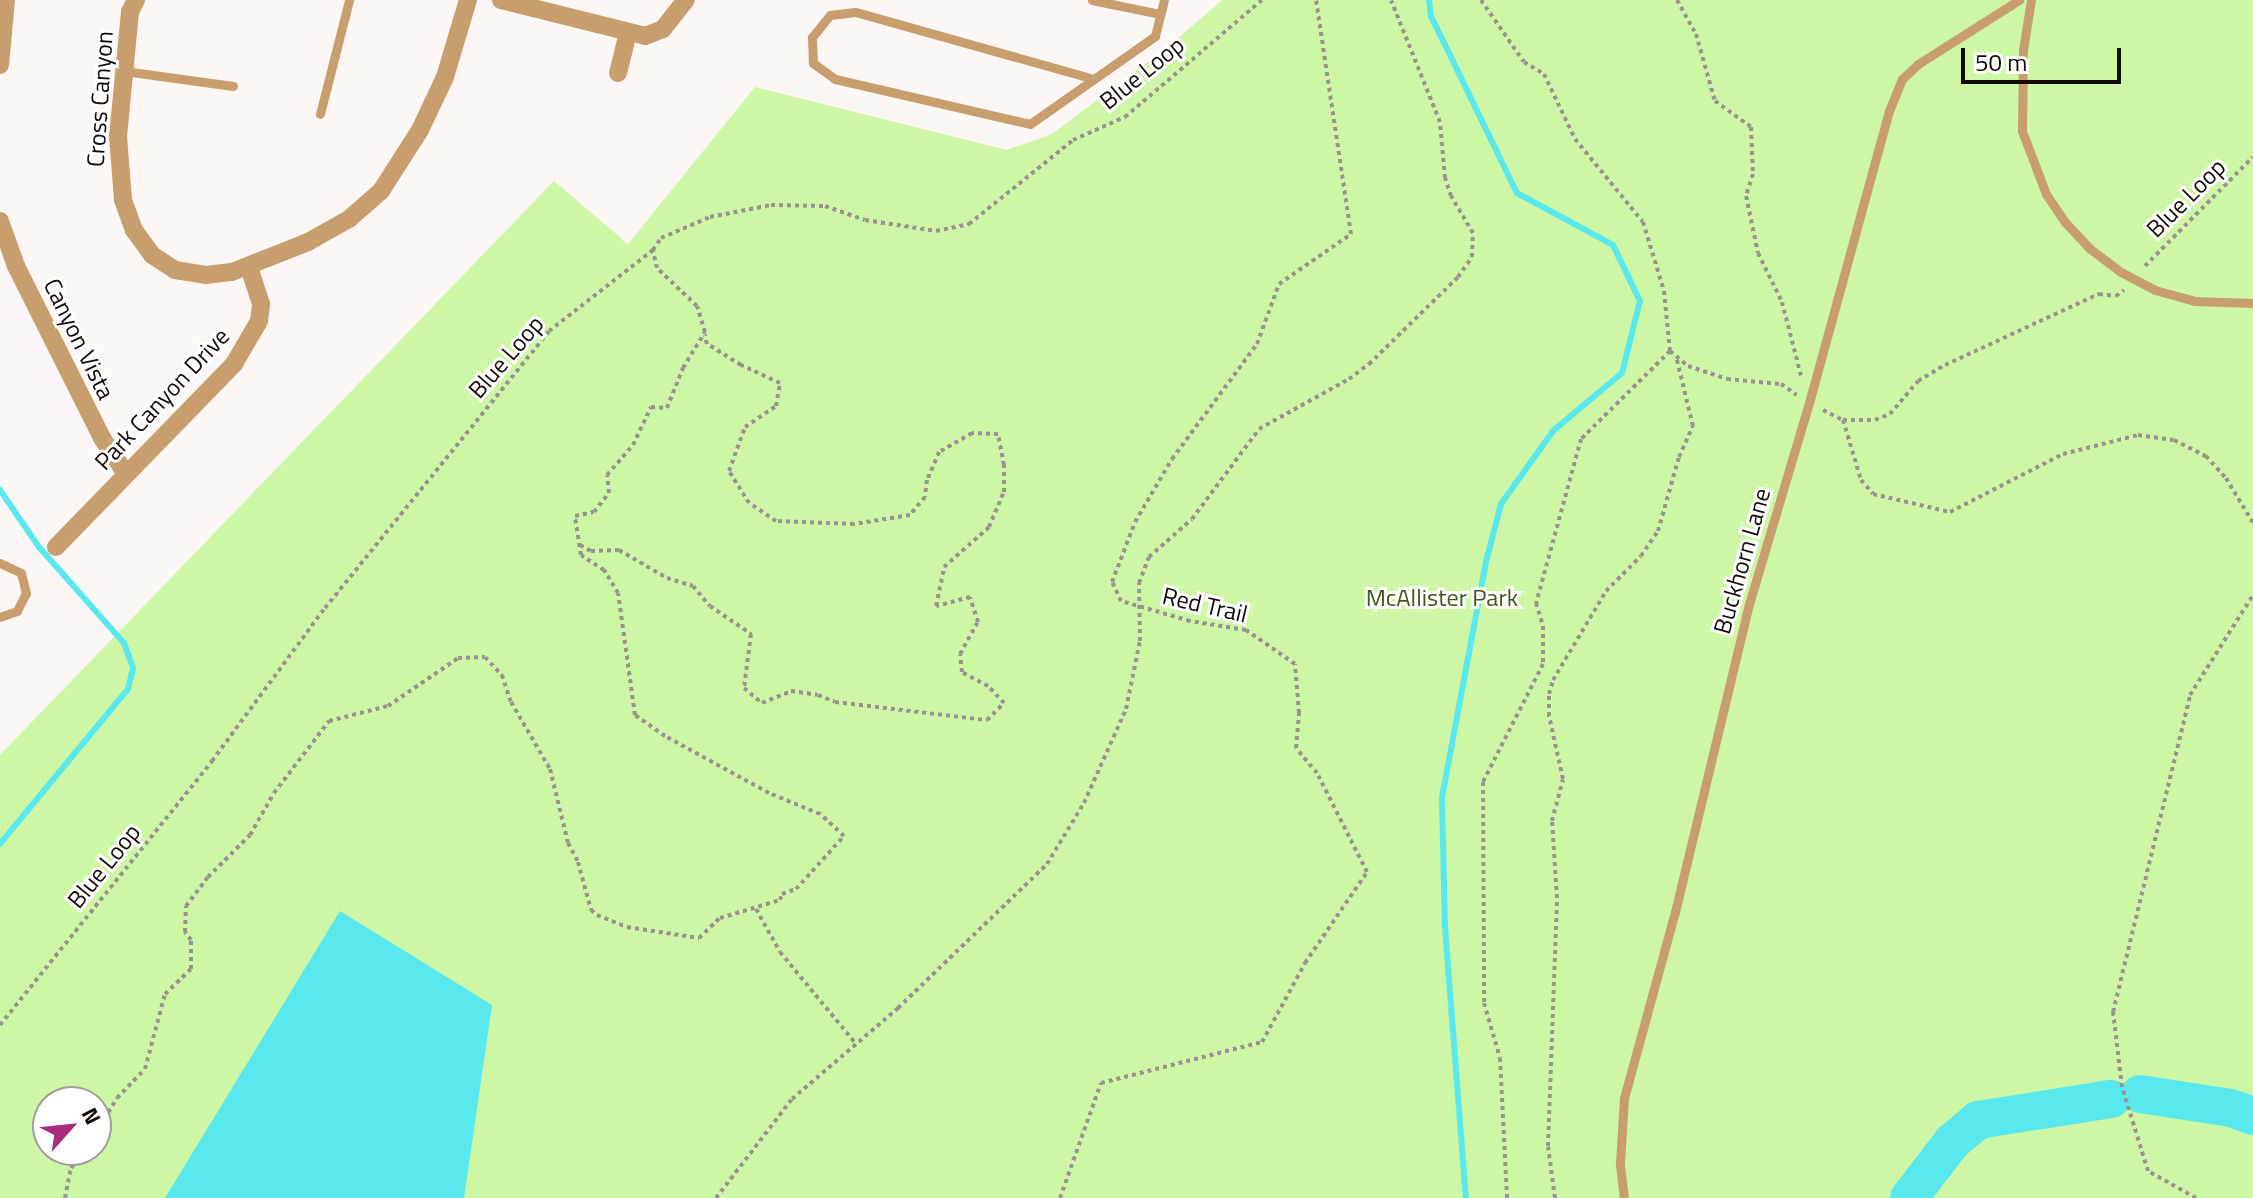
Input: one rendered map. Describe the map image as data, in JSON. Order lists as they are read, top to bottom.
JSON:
{
  "streets": {
    "street": ["Cross Canyon", "Canyon Vista", "Park Canyon Drive"],
    "lane": ["Buckhorn Lane"],
    "path": ["Blue Loop", "Red Trail"]
  },
  "crossings": [
    ["Cross Canyon", "Park Canyon Drive"],
    ["Canyon Vista", "Park Canyon Drive"]
  ],
  "parks": ["McAllister Park"],
  "scale_bar": "50 m",
  "north": "top right"
}
